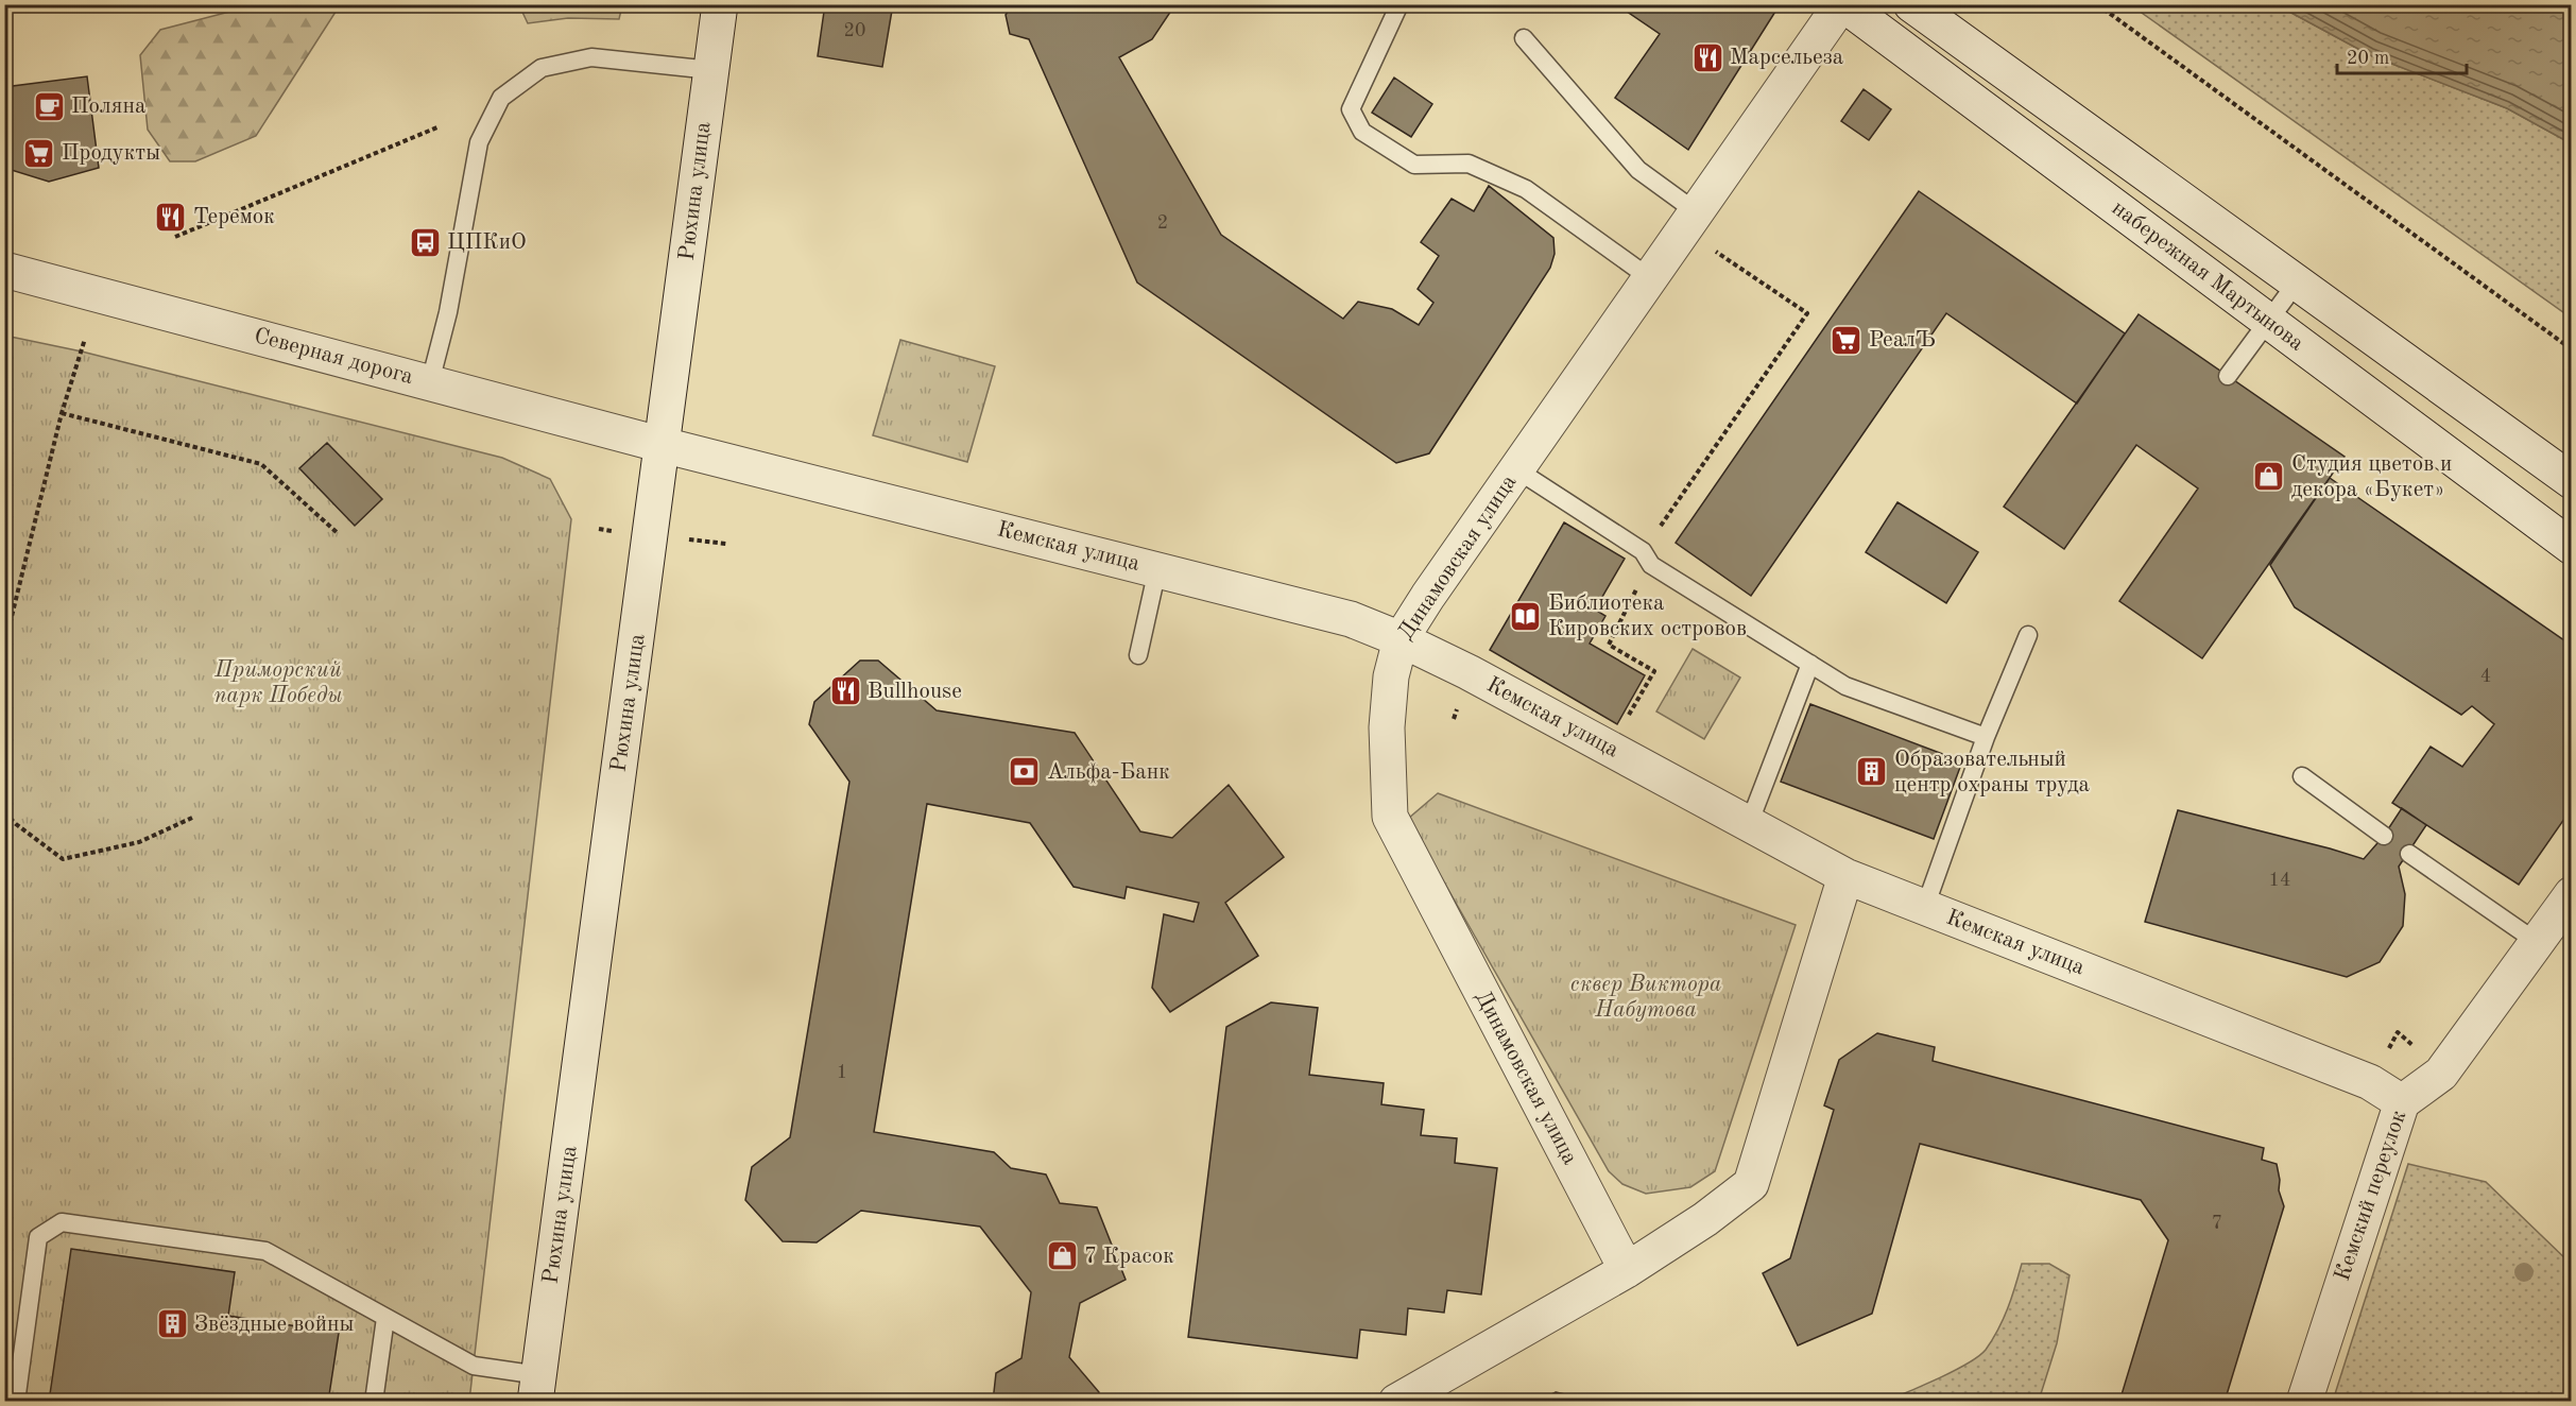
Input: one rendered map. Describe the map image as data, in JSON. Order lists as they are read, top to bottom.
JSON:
{
  "streets": {
    "street": [
      "Рюхина улица",
      "набережная Мартынова",
      "Северная дорога",
      "Кемская улица",
      "Динамовская улица",
      "Кемский переулок"
    ]
  },
  "crossings": [
    ["Рюхина улица", "Северная дорога"],
    ["Рюхина улица", "Кемская улица"],
    ["набережная Мартынова", "Динамовская улица"],
    ["Северная дорога", "Кемская улица"],
    ["Кемская улица", "Динамовская улица"],
    ["Кемская улица", "Кемский переулок"]
  ],
  "parks": ["Приморский парк Победы", "сквер Виктора Набутова"],
  "places": {
    "restaurant": ["Марсельеза", "Теремок", "Bullhouse"],
    "cafe": ["Поляна"],
    "supermarket": ["Продукты", "РеалЪ"],
    "bus stop": ["ЦПКиО"],
    "shop": ["Студия цветов и декора «Букет»", "7 Красок"],
    "library": ["Библиотека Кировских островов"],
    "bank": ["Альфа-Банк"],
    "building": ["Образовательный центр охраны труда", "Звёздные войны"]
  },
  "house_numbers": [
    "20",
    "2",
    "4",
    "14",
    "1",
    "7"
  ],
  "scale_bar": "20 m"
}
